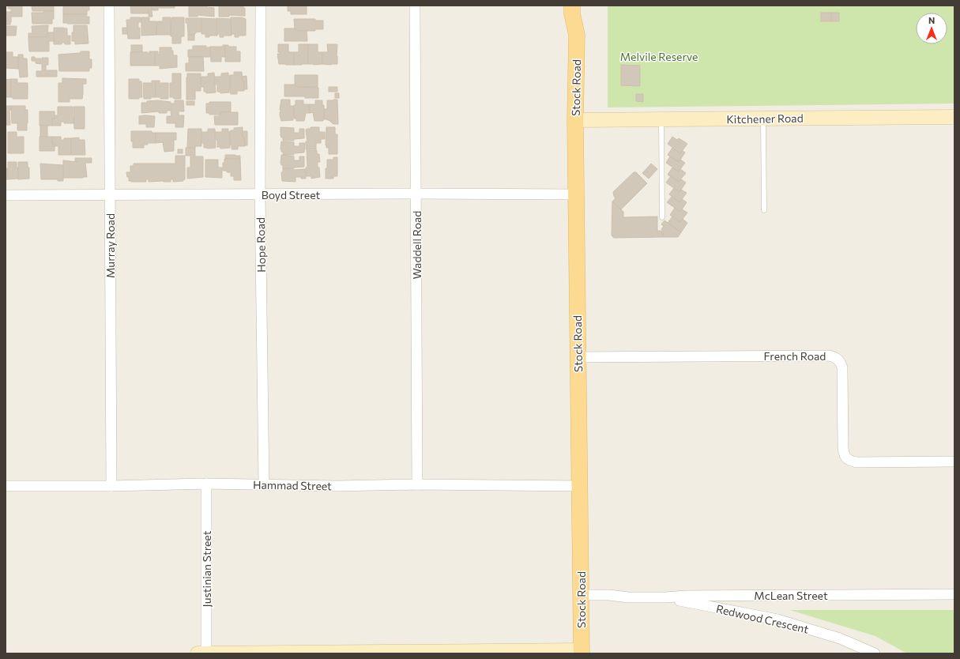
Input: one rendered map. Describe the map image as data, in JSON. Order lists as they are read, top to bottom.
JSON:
{
  "streets": {
    "main road": ["Stock Road"],
    "street": [
      "Kitchener Road",
      "Boyd Street",
      "Hope Road",
      "Waddell Road",
      "Murray Road",
      "French Road",
      "Hammad Street",
      "Justinian Street",
      "McLean Street",
      "Redwood Crescent"
    ]
  },
  "crossings": [
    ["Stock Road", "Kitchener Road"],
    ["Stock Road", "Boyd Street"],
    ["Stock Road", "French Road"],
    ["Stock Road", "Hammad Street"],
    ["Stock Road", "McLean Street"],
    ["Boyd Street", "Hope Road"],
    ["Boyd Street", "Waddell Road"],
    ["Boyd Street", "Murray Road"],
    ["Hope Road", "Hammad Street"],
    ["Waddell Road", "Hammad Street"],
    ["Murray Road", "Hammad Street"],
    ["Hammad Street", "Justinian Street"],
    ["McLean Street", "Redwood Crescent"]
  ],
  "parks": ["Melvile Reserve"],
  "north": "top"
}
